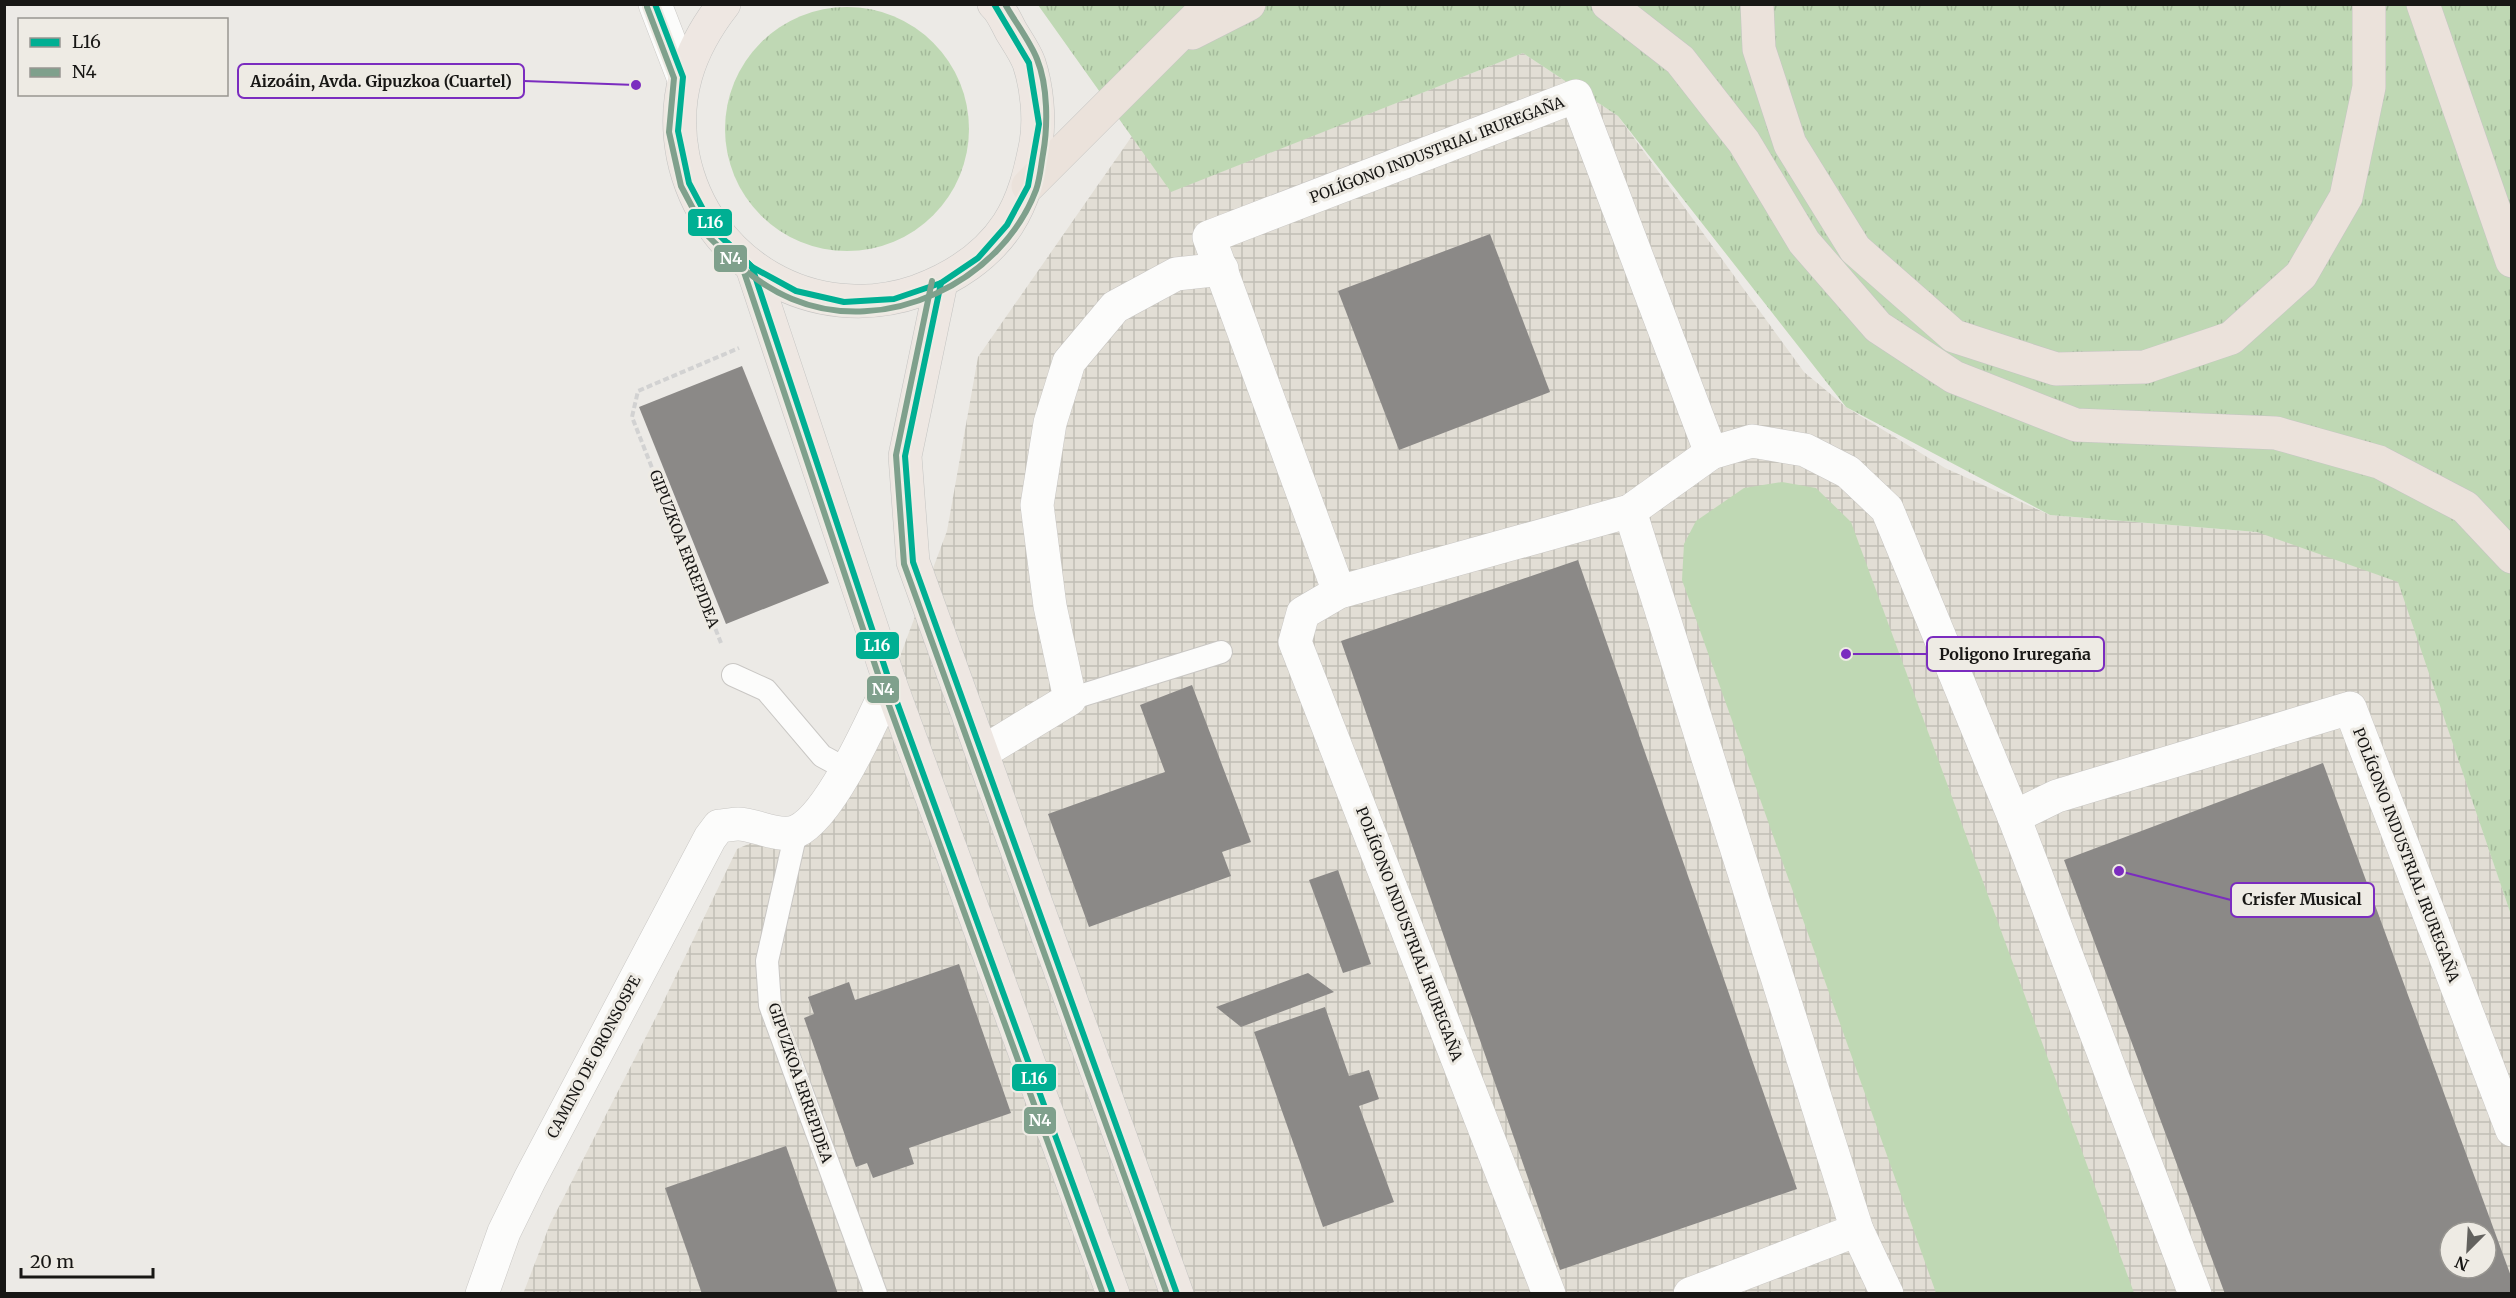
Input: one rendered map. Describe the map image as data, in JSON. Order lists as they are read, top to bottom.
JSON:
{
  "streets": {
    "street": ["POLÍGONO INDUSTRIAL IRUREGAÑA", "CAMINO DE ORONSOSPE"],
    "lane": ["GIPUZKOA ERREPIDEA"]
  },
  "crossings": [
    ["GIPUZKOA ERREPIDEA", "CAMINO DE ORONSOSPE"]
  ],
  "places": ["Aizoáin, Avda. Gipuzkoa (Cuartel)", "Poligono Iruregaña", "Crisfer Musical"],
  "lines": ["transit line L16", "transit line N4"],
  "legend": ["L16", "N4"],
  "scale_bar": "20 m",
  "north": "bottom left"
}
